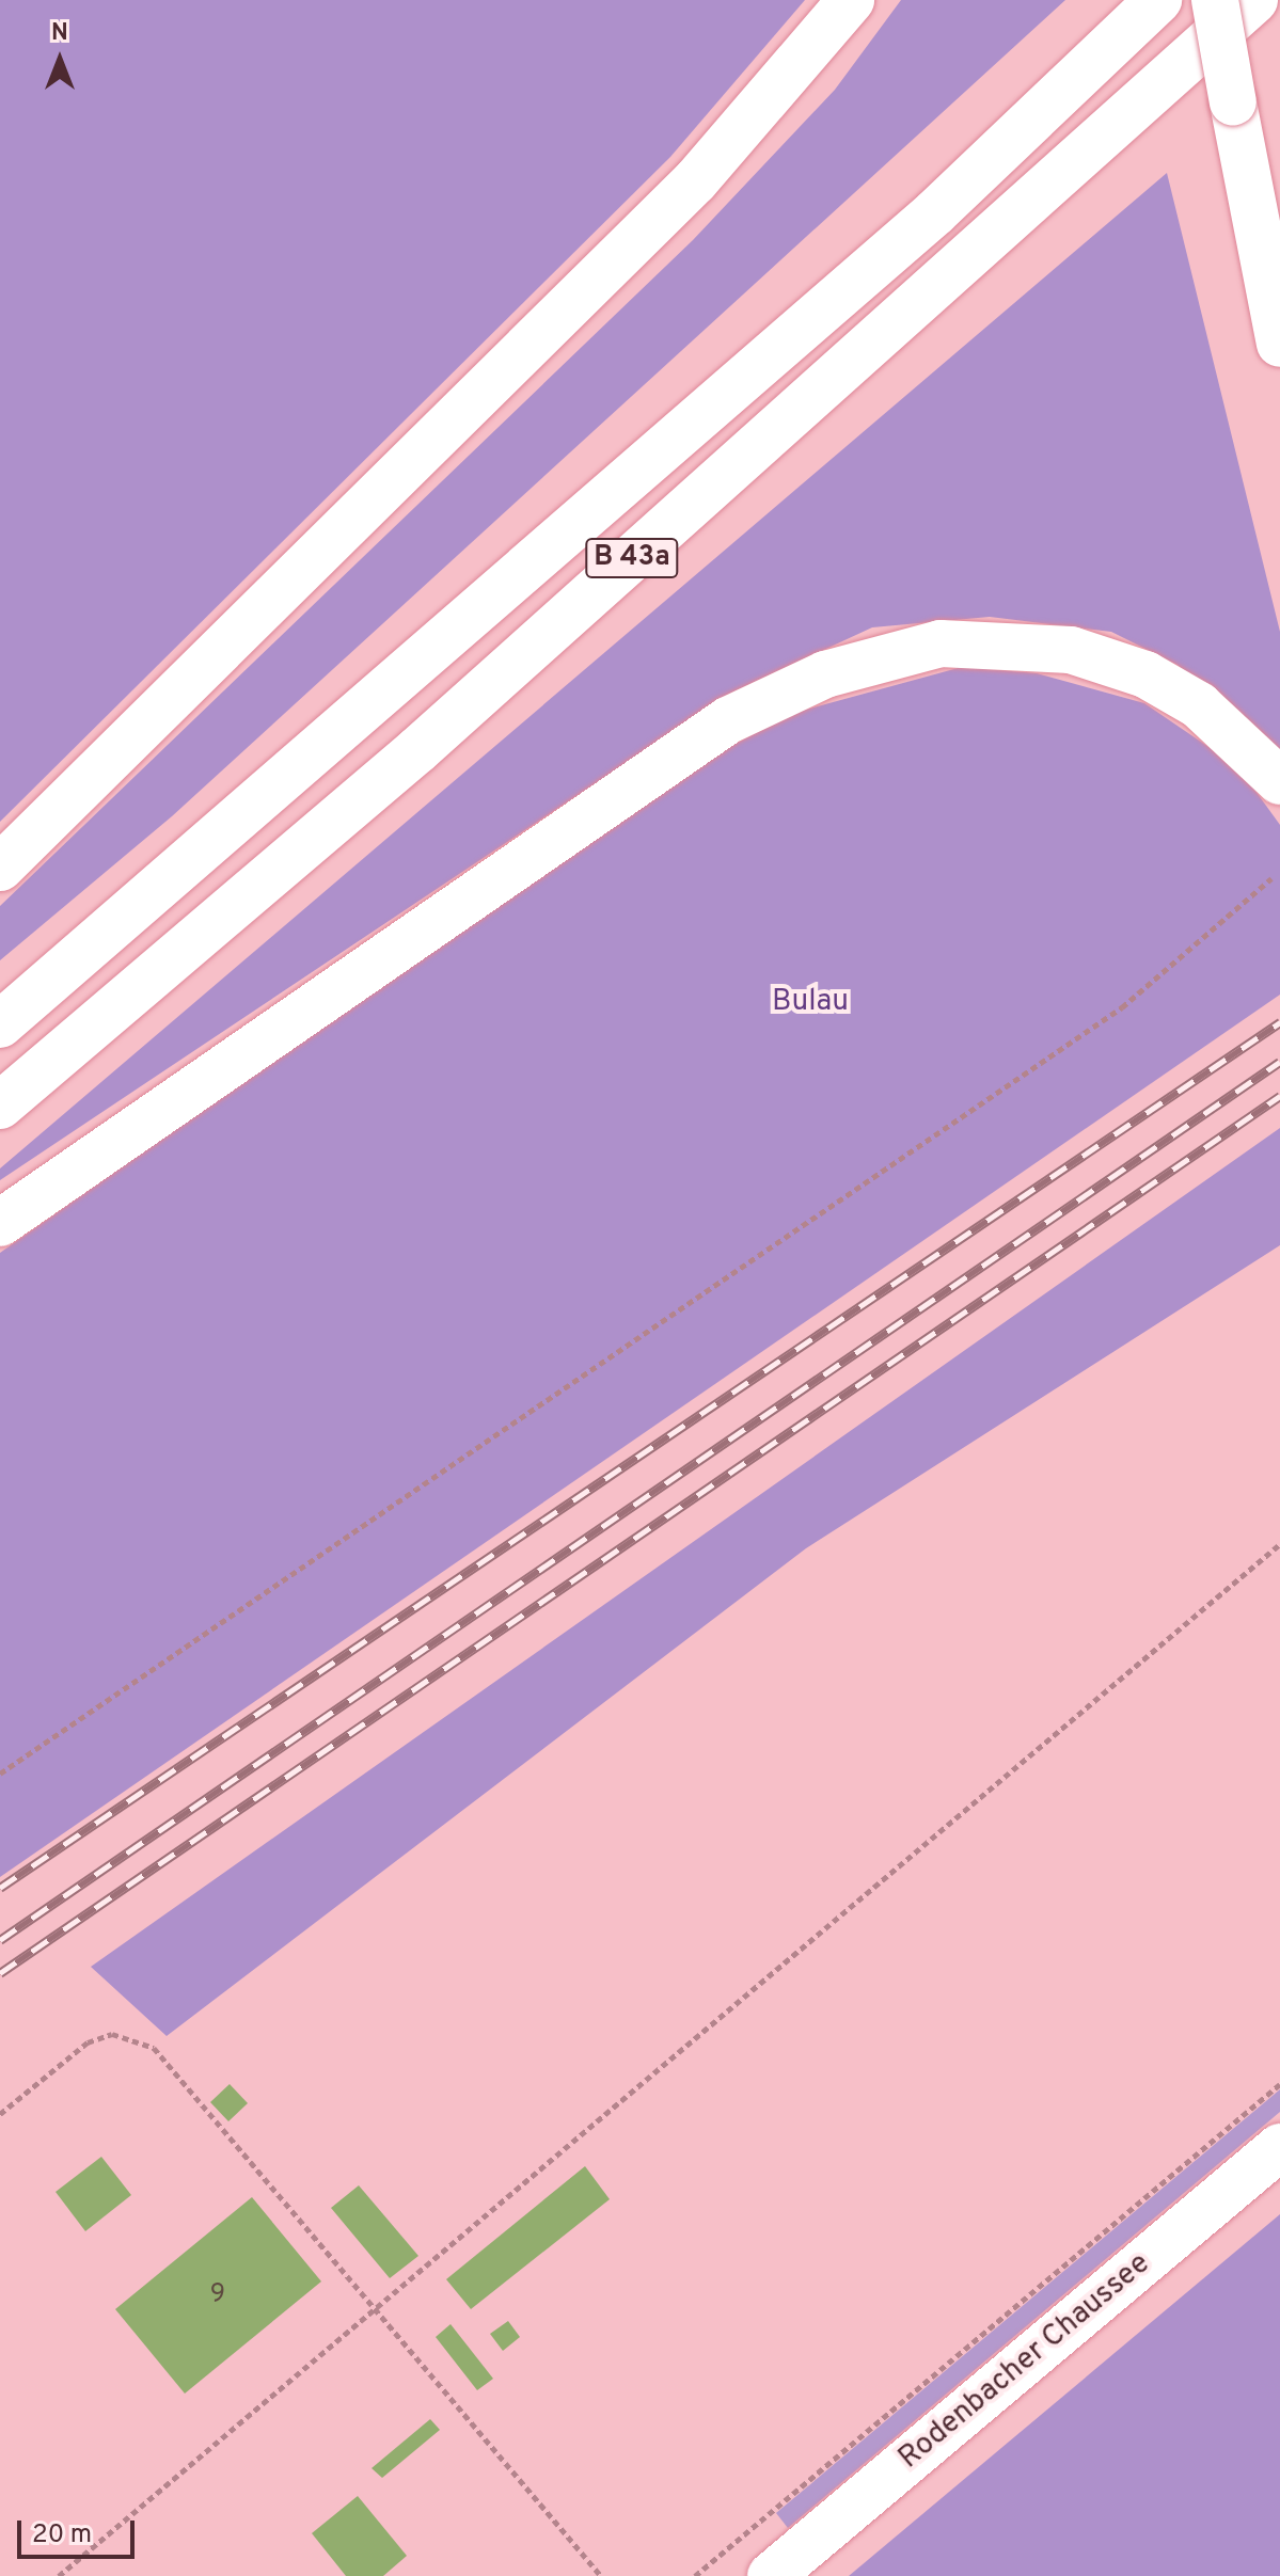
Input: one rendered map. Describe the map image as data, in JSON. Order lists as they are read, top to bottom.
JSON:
{
  "streets": {
    "main road": ["B 43a", "Rodenbacher Chaussee"]
  },
  "parks": ["Bulau"],
  "house_numbers": ["9"],
  "scale_bar": "20 m",
  "north": "top"
}
